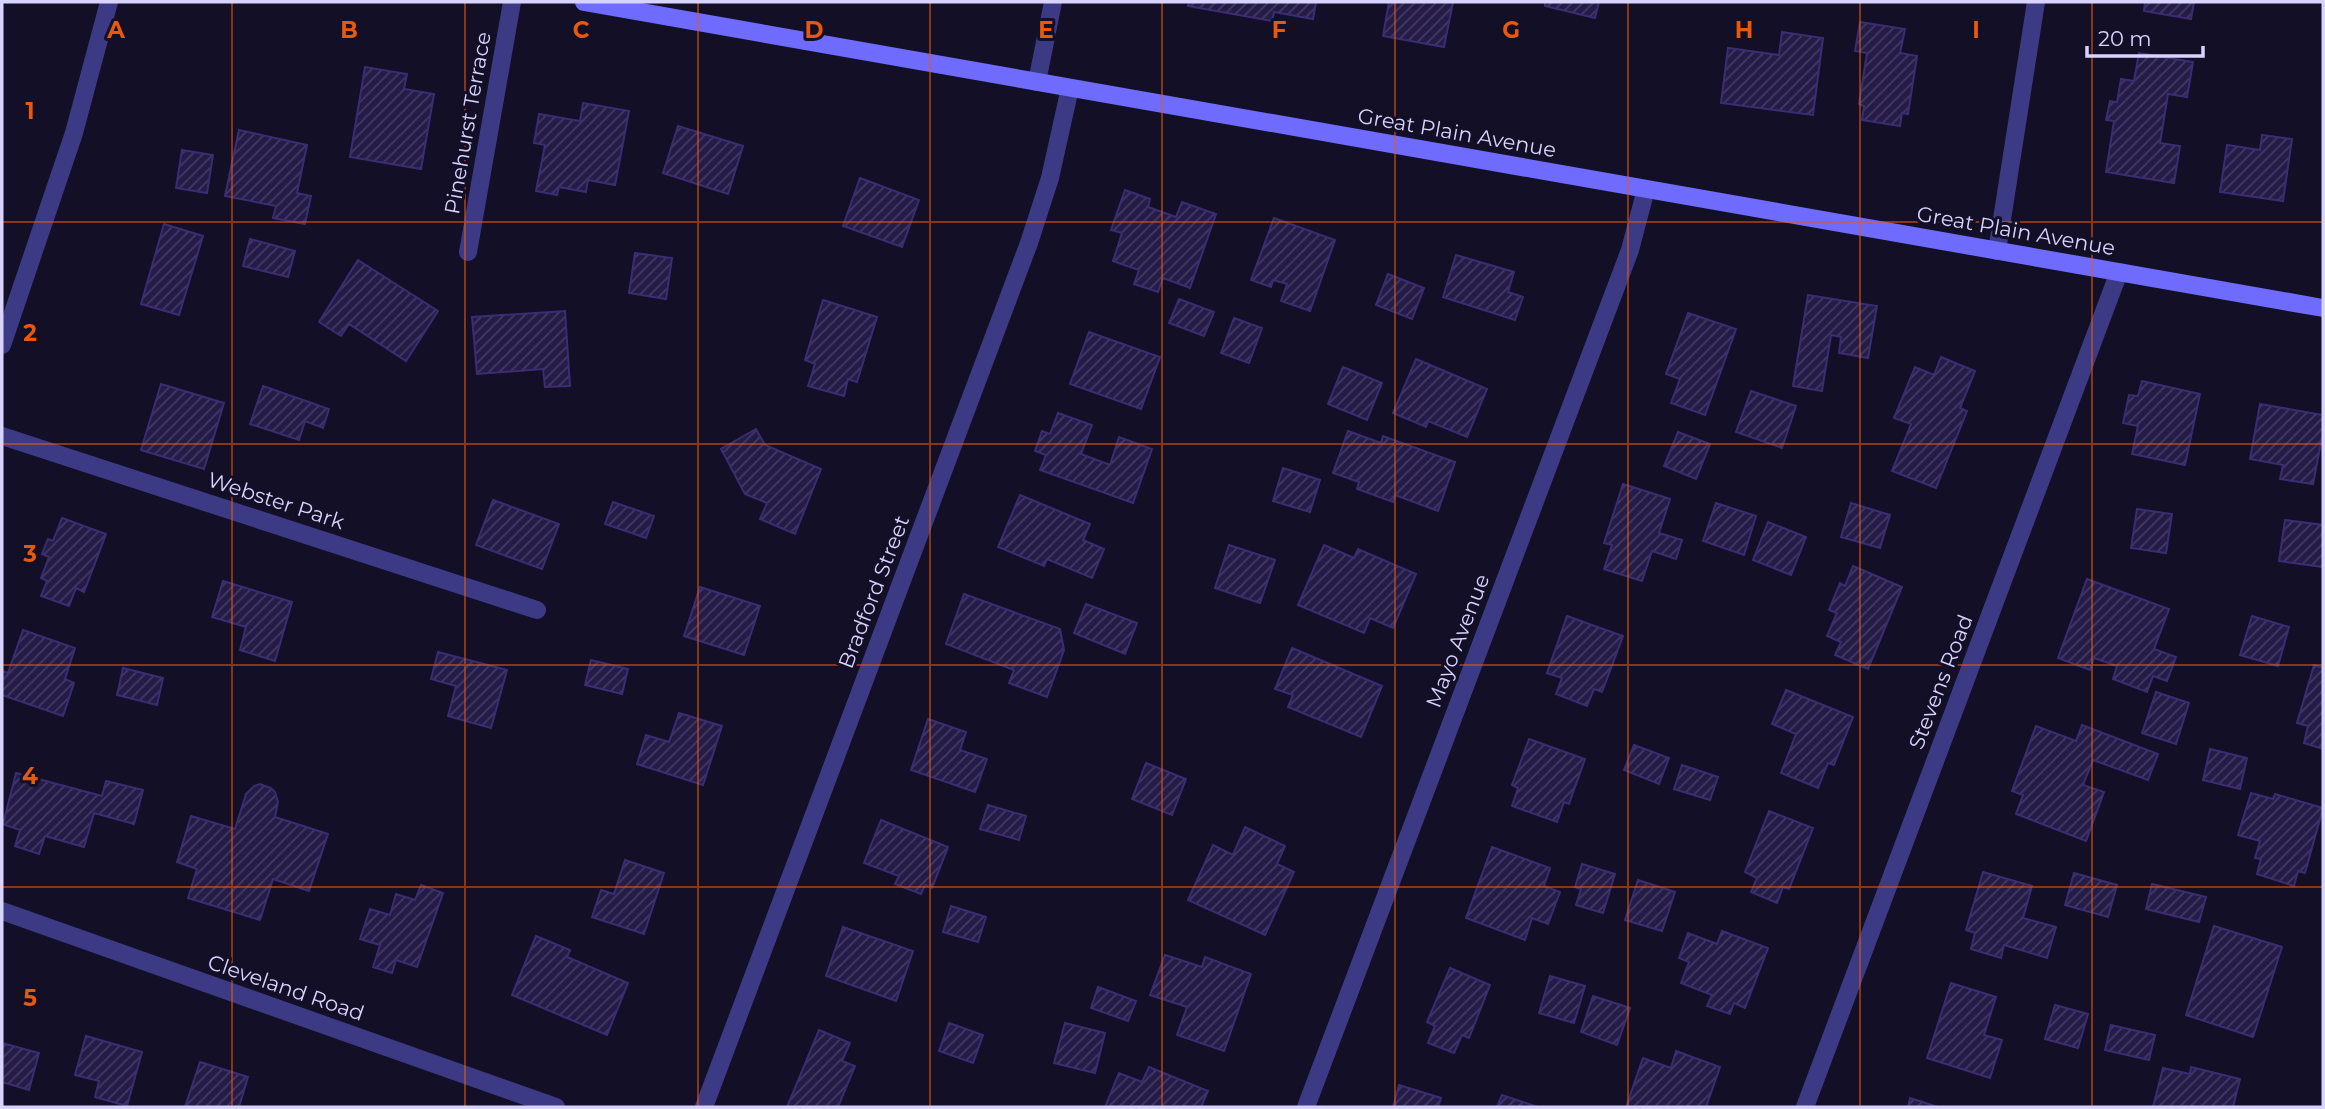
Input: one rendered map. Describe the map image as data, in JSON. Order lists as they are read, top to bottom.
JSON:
{
  "streets": {
    "main road": ["Great Plain Avenue"],
    "street": [
      "Pinehurst Terrace",
      "Webster Park",
      "Bradford Street",
      "Mayo Avenue",
      "Stevens Road",
      "Cleveland Road"
    ]
  },
  "crossings": [
    ["Great Plain Avenue", "Bradford Street"],
    ["Great Plain Avenue", "Mayo Avenue"],
    ["Great Plain Avenue", "Stevens Road"]
  ],
  "scale_bar": "20 m",
  "grid": {
    "columns": [
      "A",
      "B",
      "C",
      "D",
      "E",
      "F",
      "G",
      "H",
      "I"
    ],
    "rows": [
      "1",
      "2",
      "3",
      "4",
      "5"
    ]
  }
}
